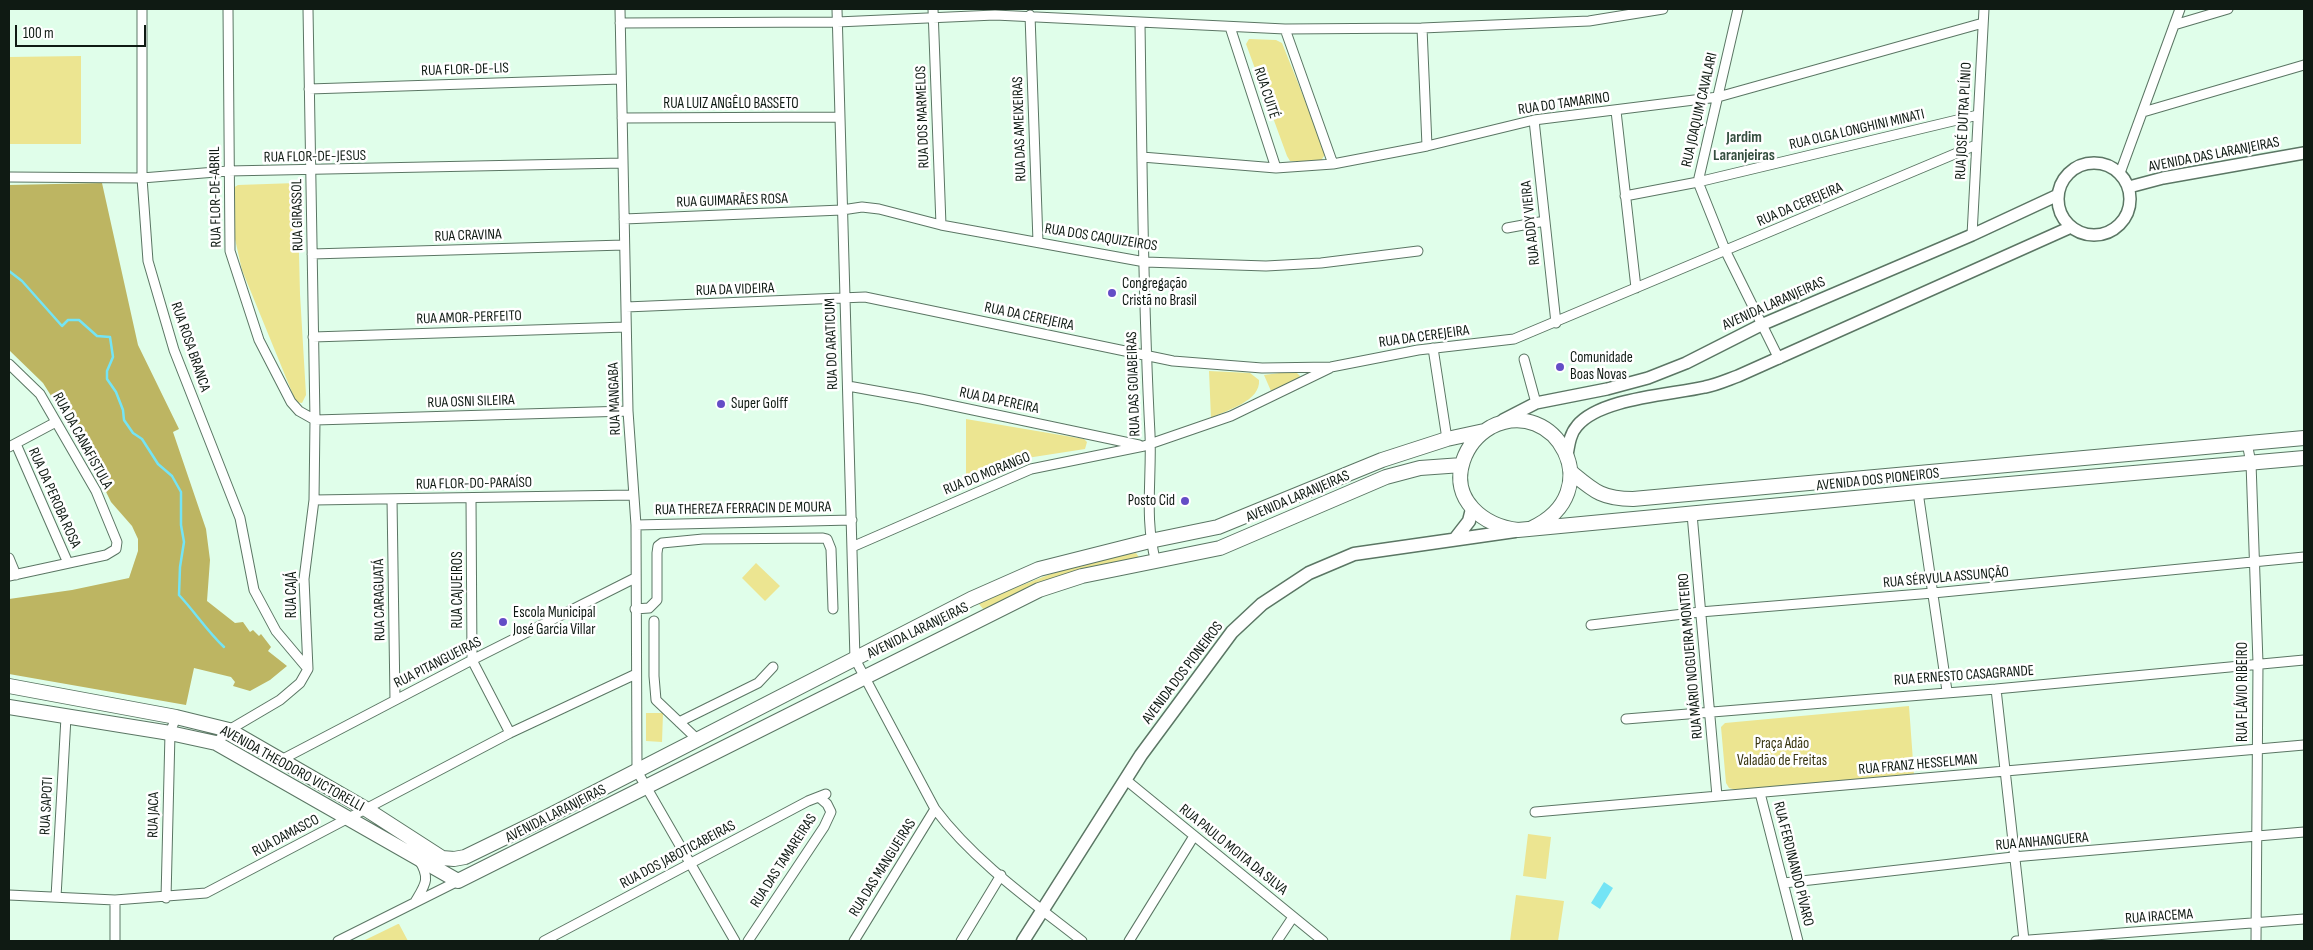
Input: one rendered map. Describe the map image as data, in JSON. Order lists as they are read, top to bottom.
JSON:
{
  "streets": {
    "main road": ["AVENIDA LARANJEIRAS", "AVENIDA DOS PIONEIROS", "AVENIDA THEODORO VICTORELLI"],
    "street": [
      "RUA FLOR-DE-LIS",
      "RUA CUITÉ",
      "RUA LUIZ ANGÊLO BASSETO",
      "RUA DO TAMARINO",
      "RUA JOAQUIM CAVALARI",
      "RUA DOS MARMELOS",
      "RUA JOSÉ DUTRA PLÍNIO",
      "RUA DAS AMEIXEIRAS",
      "RUA OLGA LONGHINI MINATI",
      "AVENIDA DAS LARANJEIRAS",
      "RUA FLOR-DE-JESUS",
      "RUA FLOR-DE-ABRIL",
      "RUA GUIMARÃES ROSA",
      "RUA DA CEREJEIRA",
      "RUA GIRASSOL",
      "RUA ADDY VIEIRA",
      "RUA CRAVINA",
      "RUA DOS CAQUIZEIROS",
      "RUA DA VIDEIRA",
      "RUA AMOR-PERFEITO",
      "RUA DO ARATICUM",
      "RUA ROSA BRANCA",
      "RUA DAS GOIABEIRAS",
      "RUA MANGABA",
      "RUA DA PEREIRA",
      "RUA OSNI SILEIRA",
      "RUA DA CANAFISTULA",
      "RUA DO MORANGO",
      "RUA FLOR-DO-PARAÍSO",
      "RUA DA PEROBA ROSA",
      "RUA THEREZA FERRACIN DE MOURA",
      "RUA SÉRVULA ASSUNÇÃO",
      "RUA CAJUEIROS",
      "RUA CAJÁ",
      "RUA CARAGUATÁ",
      "RUA MÁRIO NOGUEIRA MONTEIRO",
      "RUA PITANGUEIRAS",
      "RUA ERNESTO CASAGRANDE",
      "RUA FLÁVIO RIBEIRO",
      "RUA FRANZ HESSELMAN",
      "RUA SAPOTI",
      "RUA JACA",
      "RUA DAMASCO",
      "RUA ANHANGUERA",
      "RUA PAULO MOITA DA SILVA",
      "RUA DOS JABOTICABEIRAS",
      "RUA DAS TAMAREIRAS",
      "RUA FERDINANDO PÍVARO",
      "RUA DAS MANGUEIRAS",
      "RUA IRACEMA"
    ]
  },
  "crossings": [
    ["RUA FLOR-DE-LIS", "RUA GIRASSOL"],
    ["RUA FLOR-DE-LIS", "RUA MANGABA"],
    ["RUA CUITÉ", "RUA DO TAMARINO"],
    ["RUA LUIZ ANGÊLO BASSETO", "RUA DO ARATICUM"],
    ["RUA LUIZ ANGÊLO BASSETO", "RUA MANGABA"],
    ["RUA DO TAMARINO", "RUA JOAQUIM CAVALARI"],
    ["RUA DO TAMARINO", "RUA JOSÉ DUTRA PLÍNIO"],
    ["RUA DO TAMARINO", "RUA ADDY VIEIRA"],
    ["RUA DO TAMARINO", "RUA DAS GOIABEIRAS"],
    ["RUA JOAQUIM CAVALARI", "RUA OLGA LONGHINI MINATI"],
    ["RUA JOAQUIM CAVALARI", "RUA DA CEREJEIRA"],
    ["RUA JOAQUIM CAVALARI", "AVENIDA LARANJEIRAS"],
    ["RUA DOS MARMELOS", "RUA DOS CAQUIZEIROS"],
    ["RUA JOSÉ DUTRA PLÍNIO", "RUA OLGA LONGHINI MINATI"],
    ["RUA JOSÉ DUTRA PLÍNIO", "RUA DA CEREJEIRA"],
    ["RUA JOSÉ DUTRA PLÍNIO", "AVENIDA LARANJEIRAS"],
    ["RUA DAS AMEIXEIRAS", "RUA DOS CAQUIZEIROS"],
    ["AVENIDA DAS LARANJEIRAS", "AVENIDA LARANJEIRAS"],
    ["RUA FLOR-DE-JESUS", "RUA FLOR-DE-ABRIL"],
    ["RUA FLOR-DE-JESUS", "RUA GIRASSOL"],
    ["RUA FLOR-DE-JESUS", "RUA ROSA BRANCA"],
    ["RUA FLOR-DE-JESUS", "RUA MANGABA"],
    ["RUA FLOR-DE-ABRIL", "RUA GIRASSOL"],
    ["RUA FLOR-DE-ABRIL", "RUA OSNI SILEIRA"],
    ["RUA FLOR-DE-ABRIL", "RUA CAJÁ"],
    ["RUA GUIMARÃES ROSA", "RUA DOS CAQUIZEIROS"],
    ["RUA GUIMARÃES ROSA", "RUA DO ARATICUM"],
    ["RUA GUIMARÃES ROSA", "RUA MANGABA"],
    ["RUA DA CEREJEIRA", "RUA ADDY VIEIRA"],
    ["RUA DA CEREJEIRA", "RUA DA VIDEIRA"],
    ["RUA DA CEREJEIRA", "RUA DO ARATICUM"],
    ["RUA DA CEREJEIRA", "RUA DAS GOIABEIRAS"],
    ["RUA DA CEREJEIRA", "RUA DO MORANGO"],
    ["RUA GIRASSOL", "RUA CRAVINA"],
    ["RUA GIRASSOL", "RUA AMOR-PERFEITO"],
    ["RUA GIRASSOL", "RUA OSNI SILEIRA"],
    ["RUA GIRASSOL", "RUA CAJÁ"],
    ["RUA CRAVINA", "RUA MANGABA"],
    ["RUA DOS CAQUIZEIROS", "RUA DO ARATICUM"],
    ["RUA DOS CAQUIZEIROS", "RUA DAS GOIABEIRAS"],
    ["RUA DA VIDEIRA", "RUA DO ARATICUM"],
    ["RUA DA VIDEIRA", "RUA MANGABA"],
    ["AVENIDA LARANJEIRAS", "RUA DO ARATICUM"],
    ["AVENIDA LARANJEIRAS", "RUA DAS GOIABEIRAS"],
    ["AVENIDA LARANJEIRAS", "RUA MANGABA"],
    ["AVENIDA LARANJEIRAS", "AVENIDA DOS PIONEIROS"],
    ["AVENIDA LARANJEIRAS", "AVENIDA THEODORO VICTORELLI"],
    ["AVENIDA LARANJEIRAS", "RUA DAS MANGUEIRAS"],
    ["RUA AMOR-PERFEITO", "RUA MANGABA"],
    ["RUA DO ARATICUM", "RUA DA PEREIRA"],
    ["RUA DO ARATICUM", "RUA DO MORANGO"],
    ["RUA DO ARATICUM", "RUA THEREZA FERRACIN DE MOURA"],
    ["RUA DO ARATICUM", "RUA DAS MANGUEIRAS"],
    ["RUA ROSA BRANCA", "RUA CAJÁ"],
    ["RUA DAS GOIABEIRAS", "RUA DA PEREIRA"],
    ["RUA DAS GOIABEIRAS", "RUA DO MORANGO"],
    ["RUA MANGABA", "RUA OSNI SILEIRA"],
    ["RUA MANGABA", "RUA FLOR-DO-PARAÍSO"],
    ["RUA MANGABA", "RUA THEREZA FERRACIN DE MOURA"],
    ["RUA MANGABA", "RUA PITANGUEIRAS"],
    ["RUA MANGABA", "RUA DAMASCO"],
    ["RUA DA PEREIRA", "RUA DO MORANGO"],
    ["RUA OSNI SILEIRA", "RUA CAJÁ"],
    ["RUA DA CANAFISTULA", "RUA DA PEROBA ROSA"],
    ["AVENIDA DOS PIONEIROS", "RUA MÁRIO NOGUEIRA MONTEIRO"],
    ["AVENIDA DOS PIONEIROS", "RUA FLÁVIO RIBEIRO"],
    ["AVENIDA DOS PIONEIROS", "RUA PAULO MOITA DA SILVA"],
    ["AVENIDA DOS PIONEIROS", "RUA DAS MANGUEIRAS"],
    ["RUA FLOR-DO-PARAÍSO", "RUA CAJUEIROS"],
    ["RUA FLOR-DO-PARAÍSO", "RUA CAJÁ"],
    ["RUA FLOR-DO-PARAÍSO", "RUA CARAGUATÁ"],
    ["RUA SÉRVULA ASSUNÇÃO", "RUA MÁRIO NOGUEIRA MONTEIRO"],
    ["RUA SÉRVULA ASSUNÇÃO", "RUA FLÁVIO RIBEIRO"],
    ["RUA CAJUEIROS", "RUA PITANGUEIRAS"],
    ["RUA CAJUEIROS", "RUA DAMASCO"],
    ["RUA CARAGUATÁ", "RUA PITANGUEIRAS"],
    ["RUA MÁRIO NOGUEIRA MONTEIRO", "RUA ERNESTO CASAGRANDE"],
    ["RUA MÁRIO NOGUEIRA MONTEIRO", "RUA FRANZ HESSELMAN"],
    ["RUA PITANGUEIRAS", "AVENIDA THEODORO VICTORELLI"],
    ["RUA ERNESTO CASAGRANDE", "RUA FLÁVIO RIBEIRO"],
    ["RUA FLÁVIO RIBEIRO", "RUA FRANZ HESSELMAN"],
    ["RUA FLÁVIO RIBEIRO", "RUA ANHANGUERA"],
    ["RUA FLÁVIO RIBEIRO", "RUA IRACEMA"],
    ["RUA FRANZ HESSELMAN", "RUA FERDINANDO PÍVARO"],
    ["AVENIDA THEODORO VICTORELLI", "RUA SAPOTI"],
    ["AVENIDA THEODORO VICTORELLI", "RUA JACA"],
    ["AVENIDA THEODORO VICTORELLI", "RUA DAMASCO"],
    ["RUA SAPOTI", "RUA DAMASCO"],
    ["RUA JACA", "RUA DAMASCO"],
    ["RUA ANHANGUERA", "RUA FERDINANDO PÍVARO"],
    ["RUA DOS JABOTICABEIRAS", "RUA DAS TAMAREIRAS"]
  ],
  "districts": ["Jardim Laranjeiras"],
  "parks": ["Praça Adão Valadão de Freitas"],
  "places": [
    "Congregação Cristã no Brasil",
    "Comunidade Boas Novas",
    "Super Golff",
    "Posto Cid",
    "Escola Municipal José Garcia Villar"
  ],
  "scale_bar": "100 m"
}
